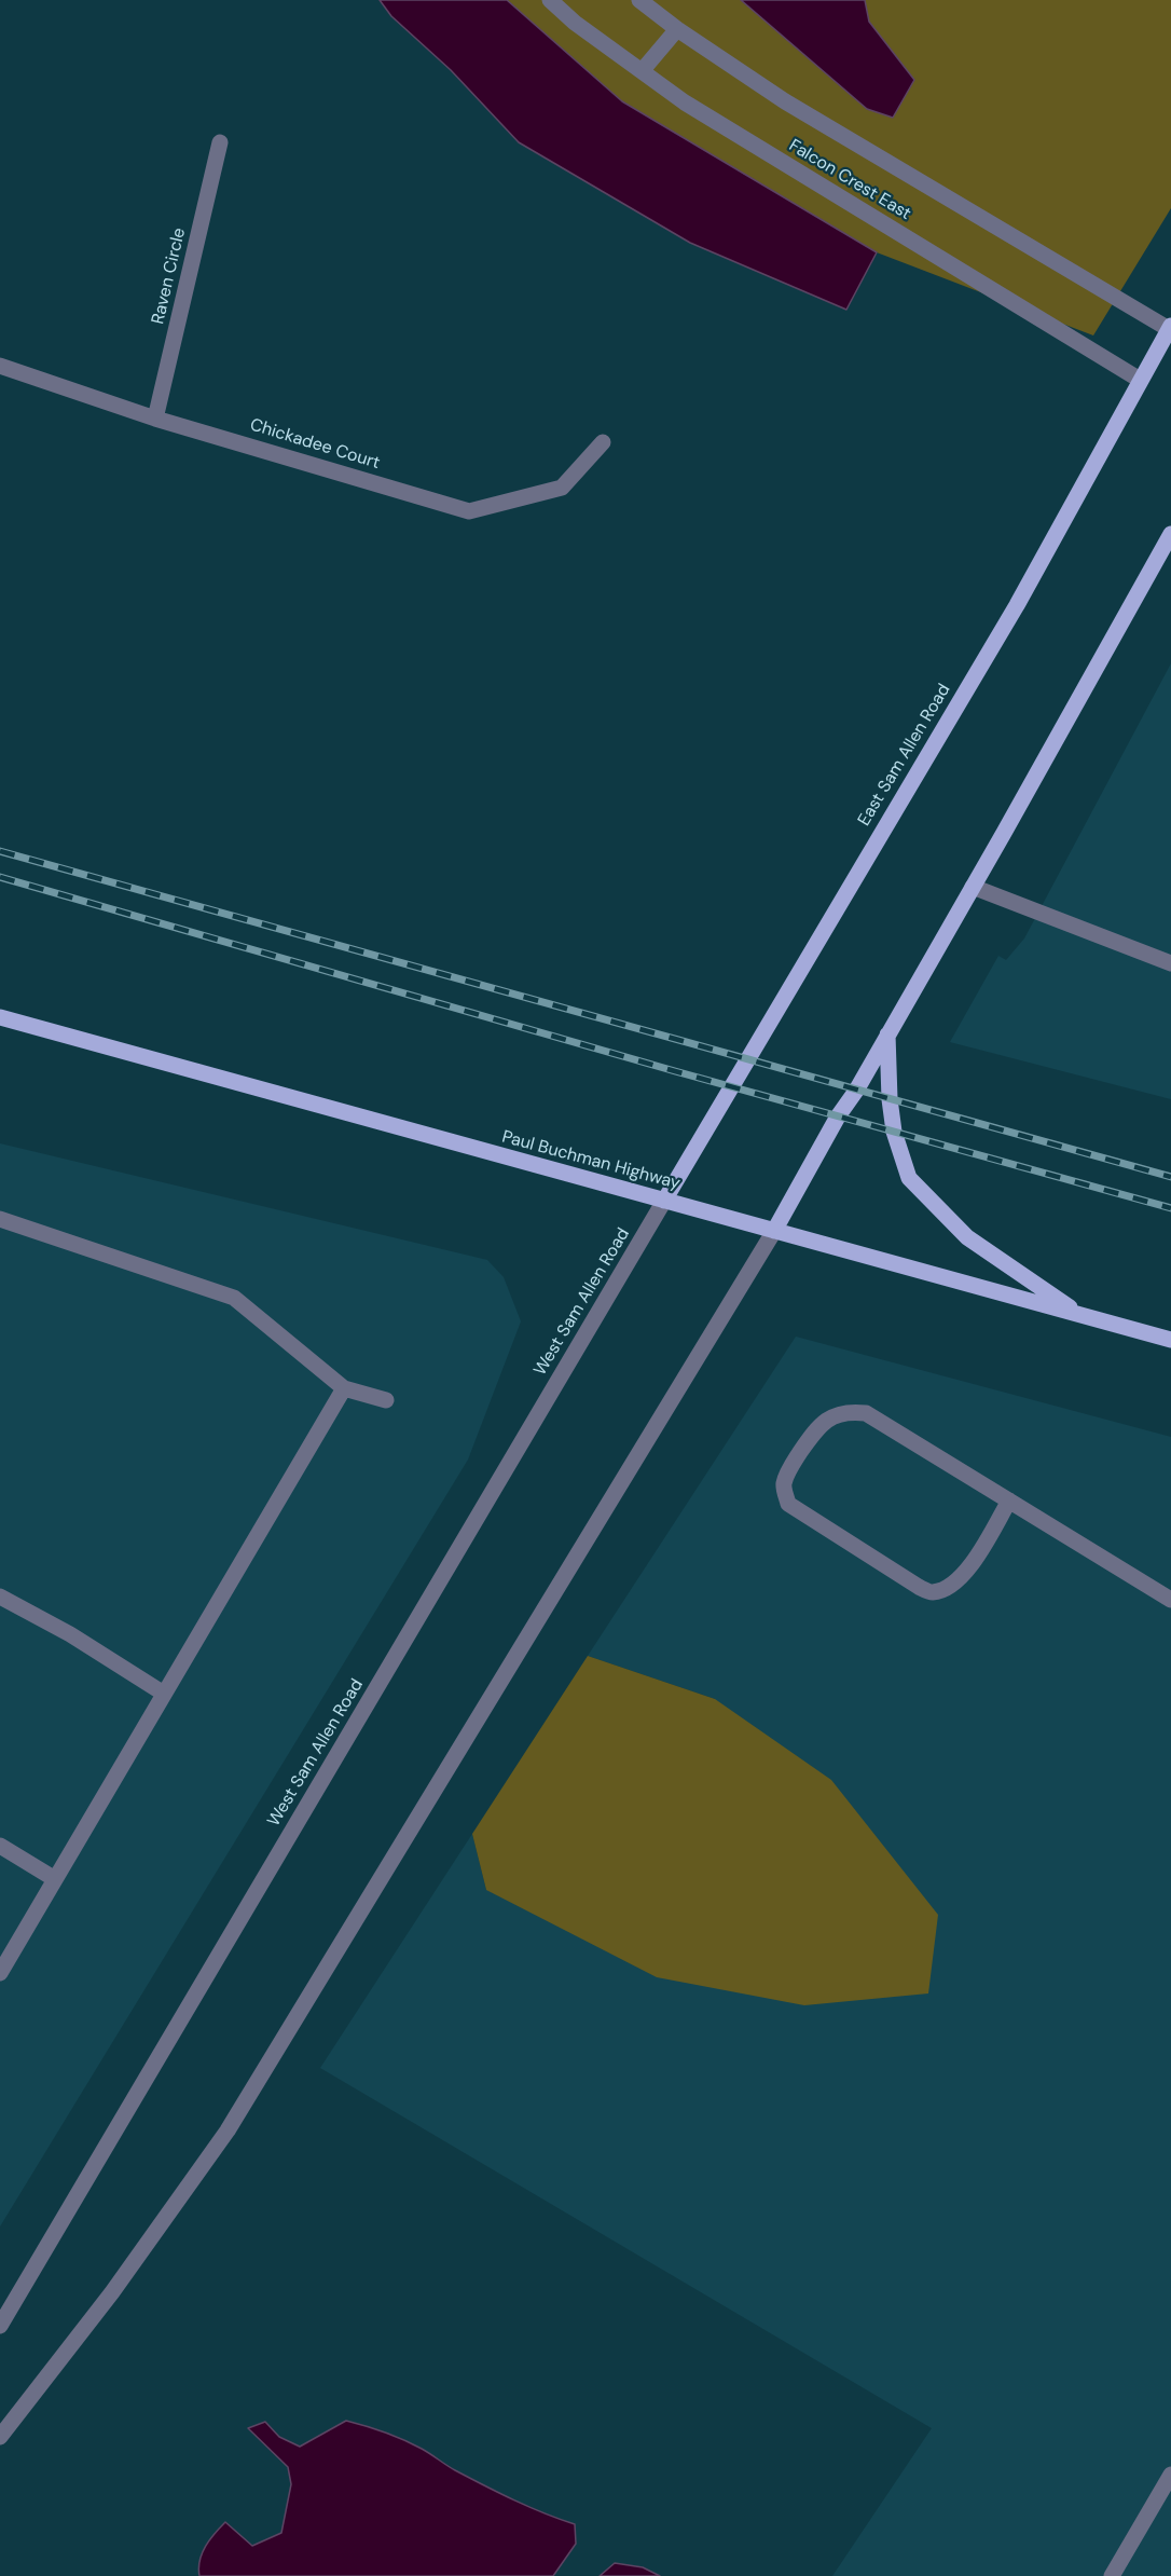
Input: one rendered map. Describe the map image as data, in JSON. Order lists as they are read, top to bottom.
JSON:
{
  "streets": {
    "main road": ["East Sam Allen Road", "Paul Buchman Highway"],
    "street": [
      "Falcon Crest East",
      "Raven Circle",
      "Chickadee Court",
      "West Sam Allen Road"
    ]
  },
  "crossings": [
    ["Falcon Crest East", "East Sam Allen Road"],
    ["Raven Circle", "Chickadee Court"],
    ["East Sam Allen Road", "Paul Buchman Highway"],
    ["East Sam Allen Road", "West Sam Allen Road"],
    ["Paul Buchman Highway", "West Sam Allen Road"]
  ]
}
